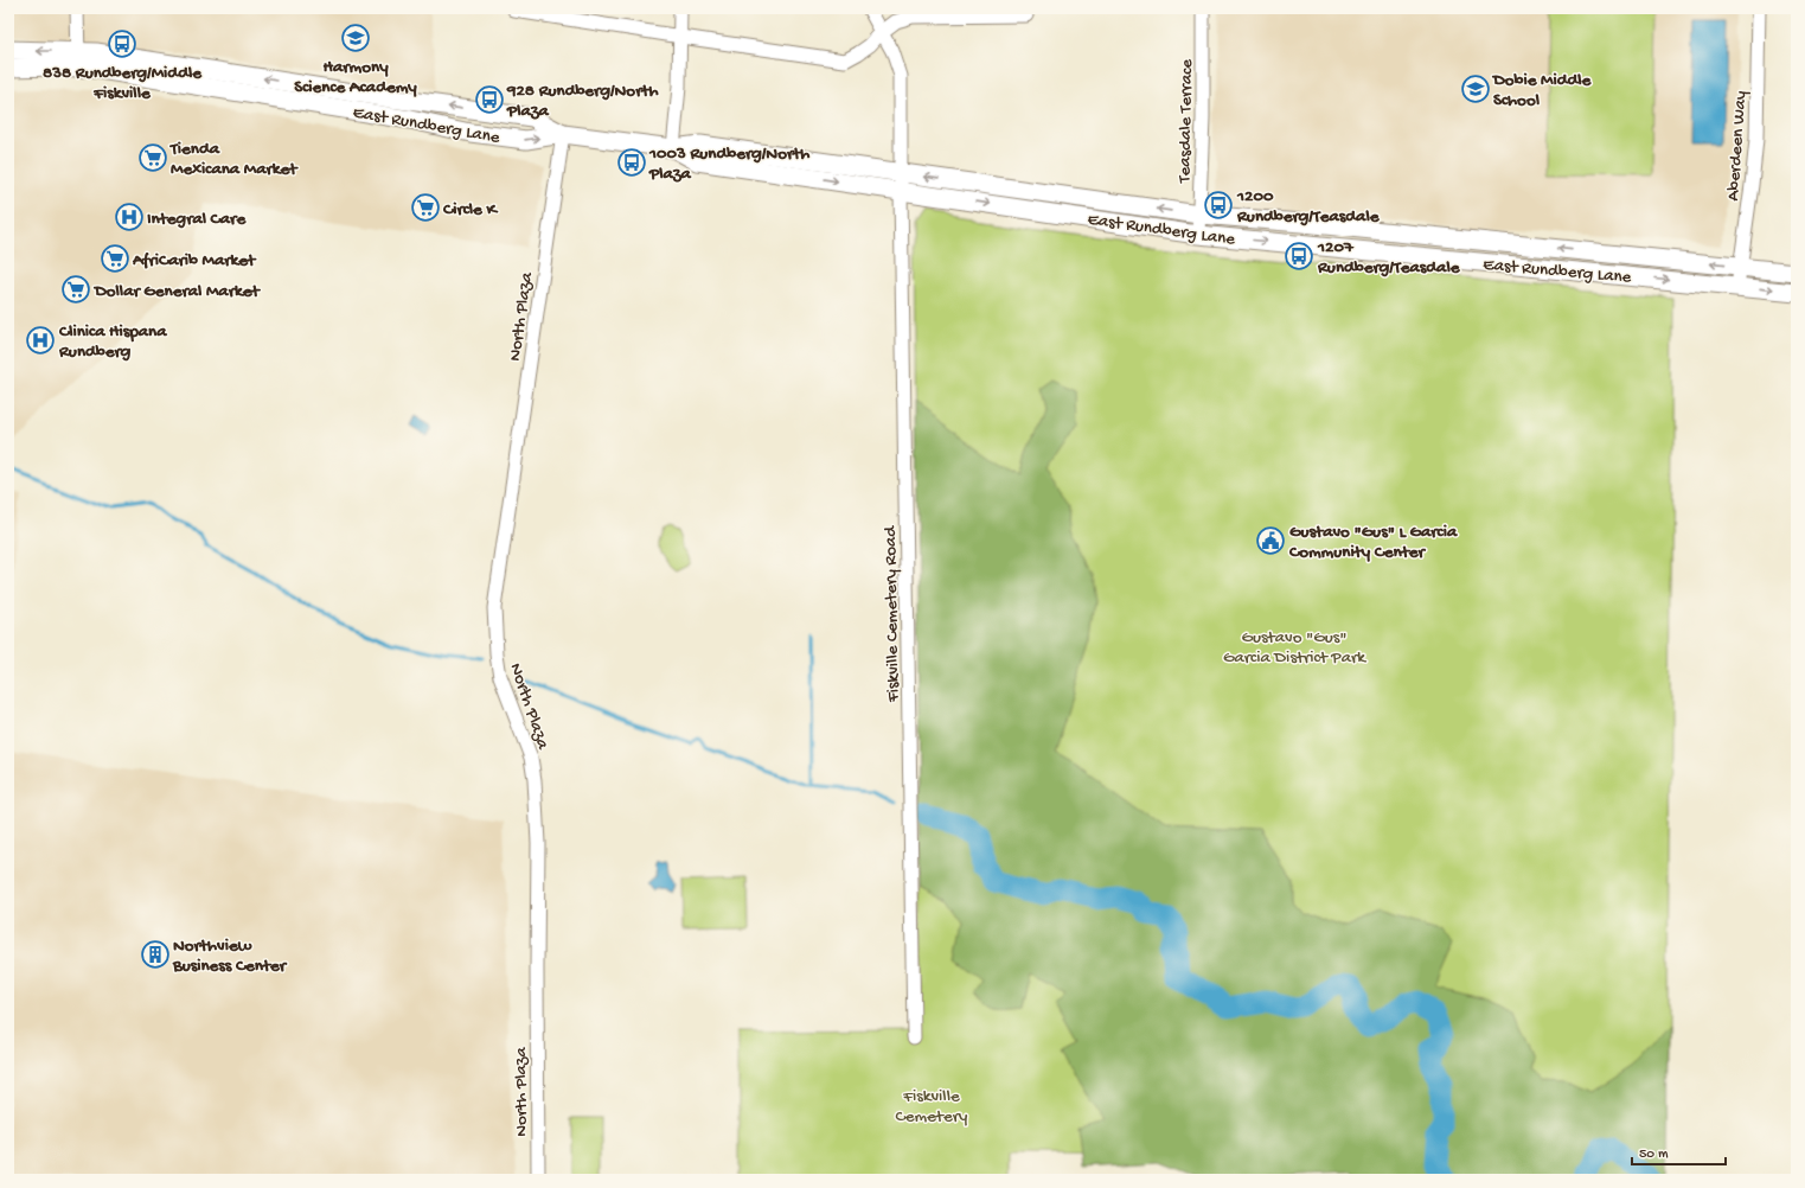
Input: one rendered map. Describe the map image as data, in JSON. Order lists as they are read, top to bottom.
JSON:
{
  "streets": {
    "main road": ["East Rundberg Lane"],
    "street": [
      "Teasdale Terrace",
      "Aberdeen Way",
      "North Plaza",
      "Fiskville Cemetery Road"
    ]
  },
  "crossings": [
    ["Teasdale Terrace", "East Rundberg Lane"],
    ["East Rundberg Lane", "Aberdeen Way"],
    ["East Rundberg Lane", "North Plaza"],
    ["East Rundberg Lane", "Fiskville Cemetery Road"]
  ],
  "parks": ["Gustavo \"Gus\" Garcia District Park", "Fiskville Cemetery"],
  "places": {
    "school or university": ["Harmony Science Academy", "Dobie Middle School"],
    "bus stop": [
      "838 Rundberg/Middle Fiskville",
      "928 Rundberg/North Plaza",
      "1003 Rundberg/North Plaza",
      "1200 Rundberg/Teasdale",
      "1207 Rundberg/Teasdale"
    ],
    "supermarket": [
      "Tienda Mexicana Market",
      "Circle K",
      "AfriCarib Market",
      "Dollar General Market"
    ],
    "hospital": ["Integral Care", "Clinica Hispana Rundberg"],
    "public building": ["Gustavo \"Gus\" L Garcia Community Center"],
    "building": ["Northview Business Center"]
  },
  "scale_bar": "50 m"
}
